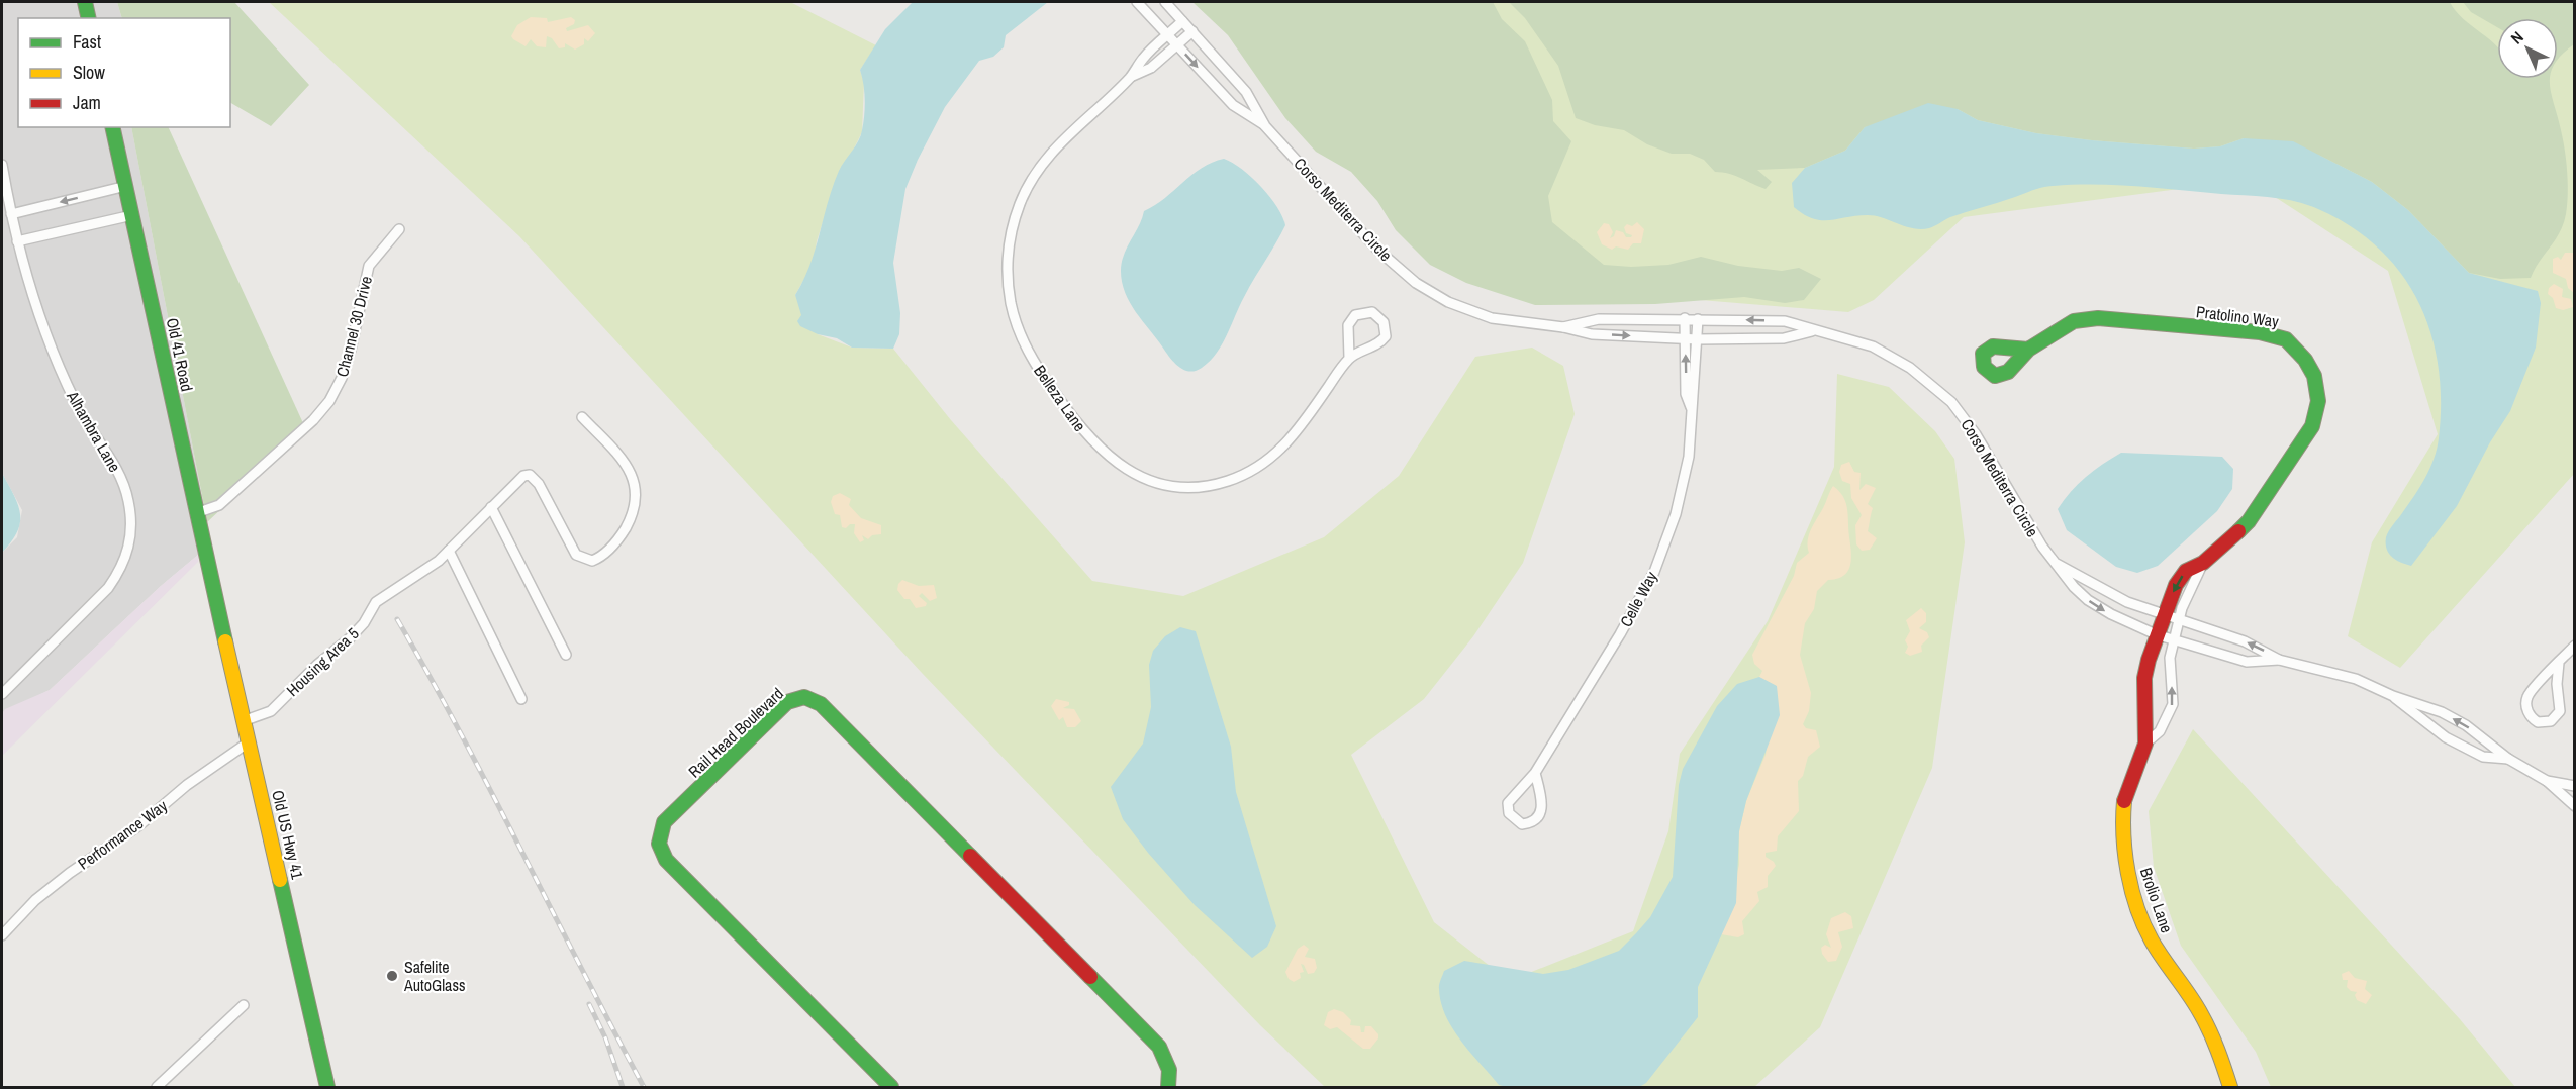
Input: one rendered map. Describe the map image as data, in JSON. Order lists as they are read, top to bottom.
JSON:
{
  "streets": {
    "street": [
      "Corso Mediterra Circle",
      "Pratolino Way",
      "Channel 30 Drive",
      "Old 41 Road",
      "Belleza Lane",
      "Alhambra Lane",
      "Celle Way",
      "Housing Area 5",
      "Rail Head Boulevard",
      "Performance Way",
      "Old US Hwy 41",
      "Brolio Lane"
    ]
  },
  "crossings": [
    ["Corso Mediterra Circle", "Pratolino Way"],
    ["Corso Mediterra Circle", "Belleza Lane"],
    ["Corso Mediterra Circle", "Celle Way"],
    ["Corso Mediterra Circle", "Brolio Lane"],
    ["Pratolino Way", "Brolio Lane"],
    ["Channel 30 Drive", "Old 41 Road"],
    ["Old 41 Road", "Old US Hwy 41"],
    ["Housing Area 5", "Old US Hwy 41"],
    ["Performance Way", "Old US Hwy 41"]
  ],
  "places": ["Safelite AutoGlass"],
  "legend": ["Fast", "Slow", "Jam"],
  "north": "top left"
}
